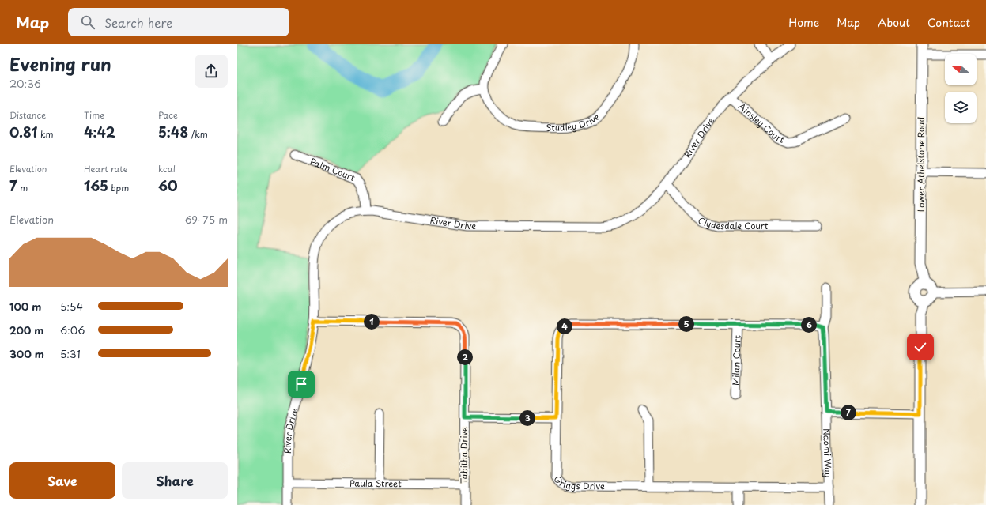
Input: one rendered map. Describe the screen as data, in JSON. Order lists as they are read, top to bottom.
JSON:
{
  "streets": {
    "street": [
      "Studley Drive",
      "Ainsley Court",
      "River Drive",
      "Lower Athelstone Road",
      "Palm Court",
      "Clydesdale Court",
      "Milan Court",
      "Naomi Way",
      "Tabitha Drive",
      "Griggs Drive",
      "Paula Street"
    ]
  },
  "crossings": [
    ["Ainsley Court", "River Drive"],
    ["River Drive", "Palm Court"],
    ["River Drive", "Clydesdale Court"],
    ["River Drive", "Tabitha Drive"],
    ["River Drive", "Paula Street"],
    ["Milan Court", "Griggs Drive"],
    ["Naomi Way", "Griggs Drive"],
    ["Tabitha Drive", "Paula Street"]
  ],
  "north": "left",
  "page": {
    "header": "Map",
    "search": "Search here",
    "nav": [
      "Home",
      "Map",
      "About",
      "Contact"
    ],
    "heading": ["Evening run", "20:36"],
    "stats": [
      ["Distance", "0.81 km"],
      ["Time", "4:42"],
      ["Pace", "5:48 /km"],
      ["Elevation", "7 m"],
      ["Heart rate", "165 bpm"],
      ["kcal", "60"]
    ],
    "chart": ["Elevation", "69–75 m"],
    "list": [
      {
        "name": "100 m",
        "note": "5:54"
      },
      {
        "name": "200 m",
        "note": "6:06"
      },
      {
        "name": "300 m",
        "note": "5:31"
      }
    ],
    "pins": [
      "1",
      "5",
      "6",
      "4",
      "2",
      "7",
      "3"
    ],
    "buttons": ["Save", "Share"]
  }
}
